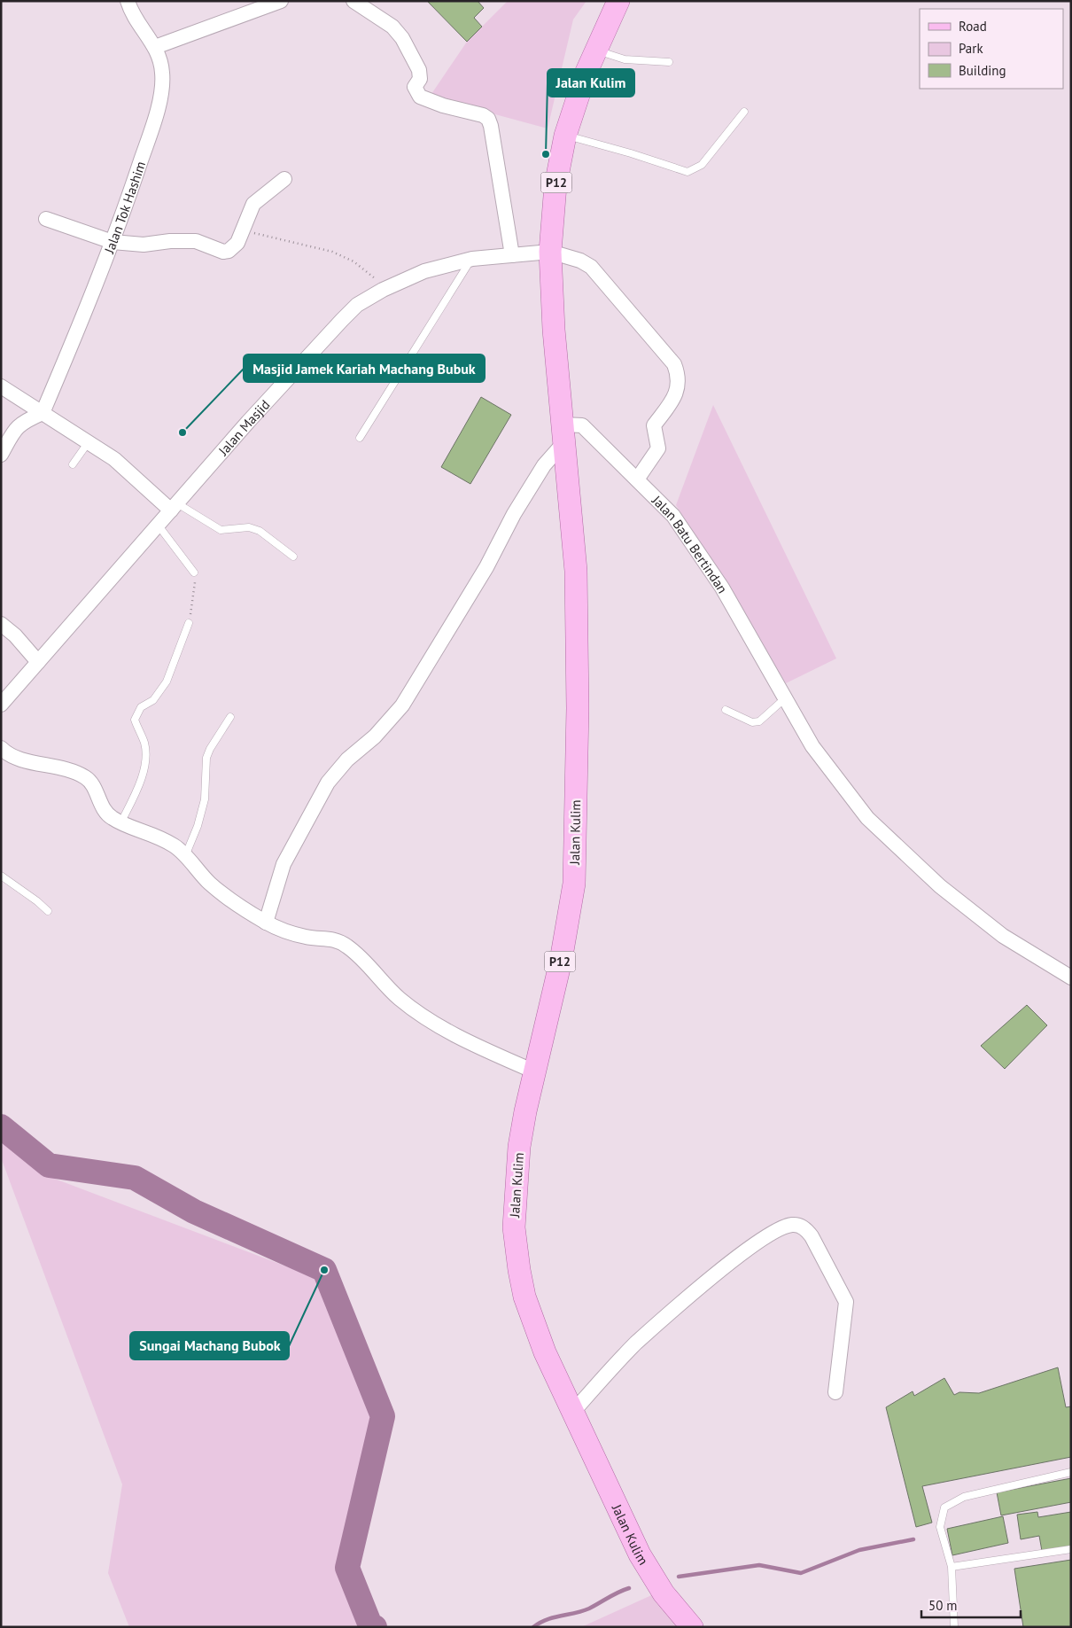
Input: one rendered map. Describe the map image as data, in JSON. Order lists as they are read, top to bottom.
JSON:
{
  "streets": {
    "main road": ["P12", "Jalan Kulim"],
    "street": ["Jalan Tok Hashim", "Jalan Masjid", "Jalan Batu Bertindan"]
  },
  "crossings": [
    ["Jalan Masjid", "Jalan Kulim"],
    ["Jalan Batu Bertindan", "Jalan Kulim"]
  ],
  "places": ["Jalan Kulim", "Masjid Jamek Kariah Machang Bubuk", "Sungai Machang Bubok"],
  "legend": ["Road", "Park", "Building"],
  "scale_bar": "50 m"
}
